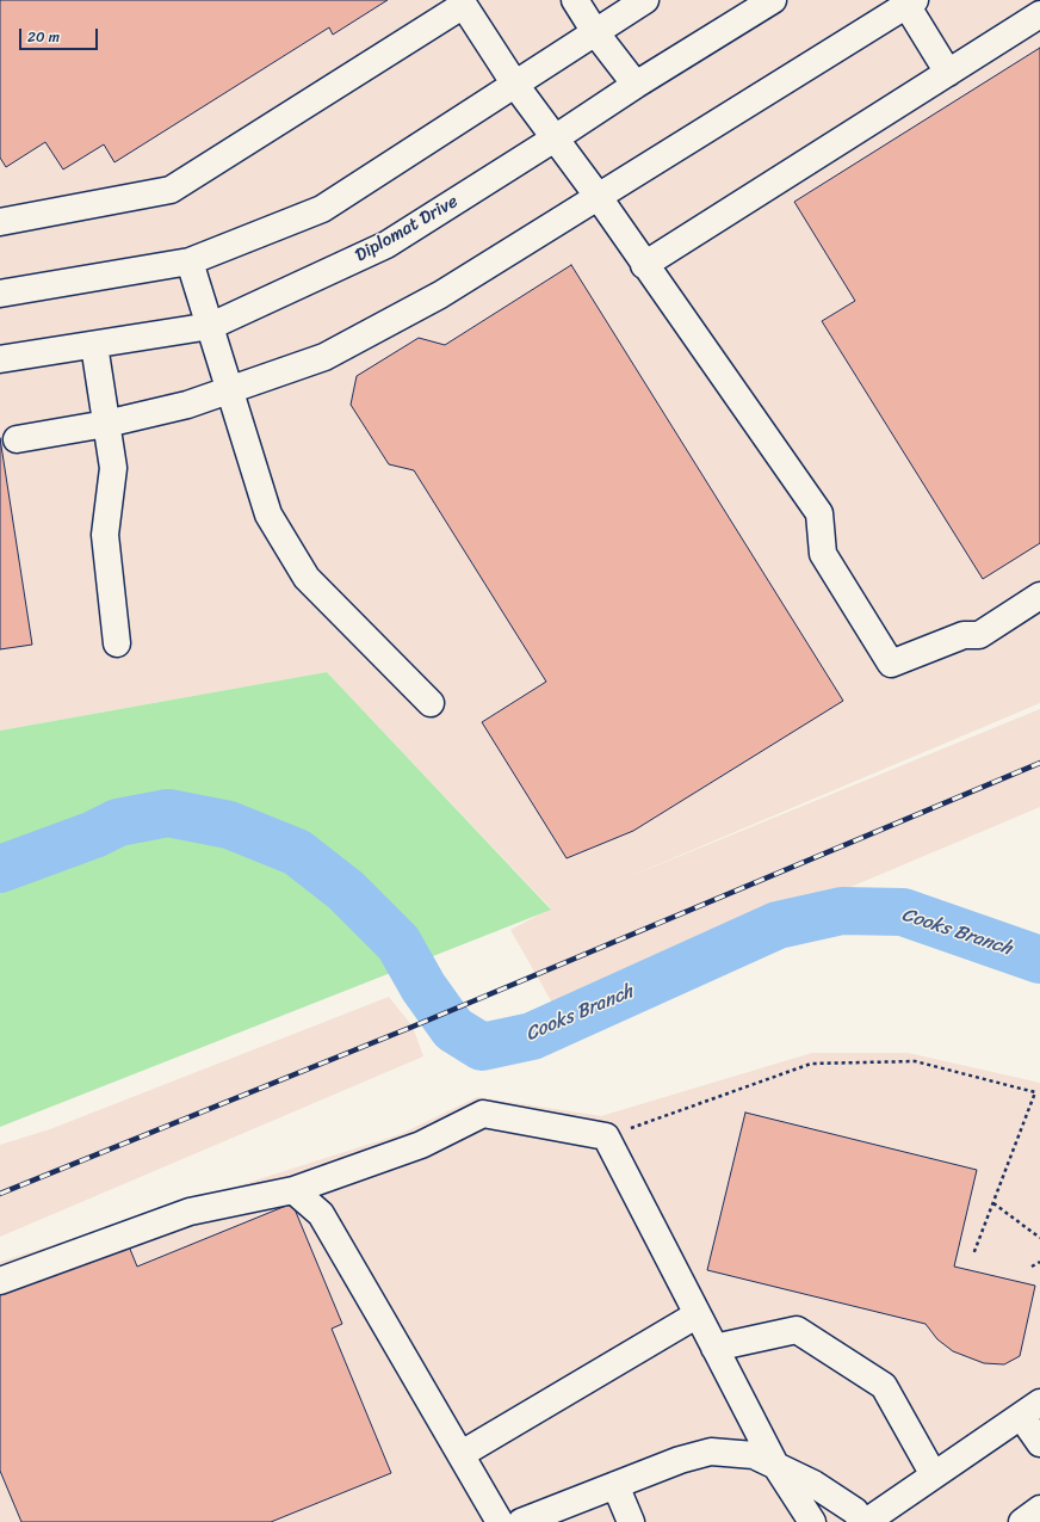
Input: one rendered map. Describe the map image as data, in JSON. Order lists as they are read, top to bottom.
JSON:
{
  "streets": {
    "street": ["Diplomat Drive"]
  },
  "water": ["Cooks Branch"],
  "scale_bar": "20 m"
}
